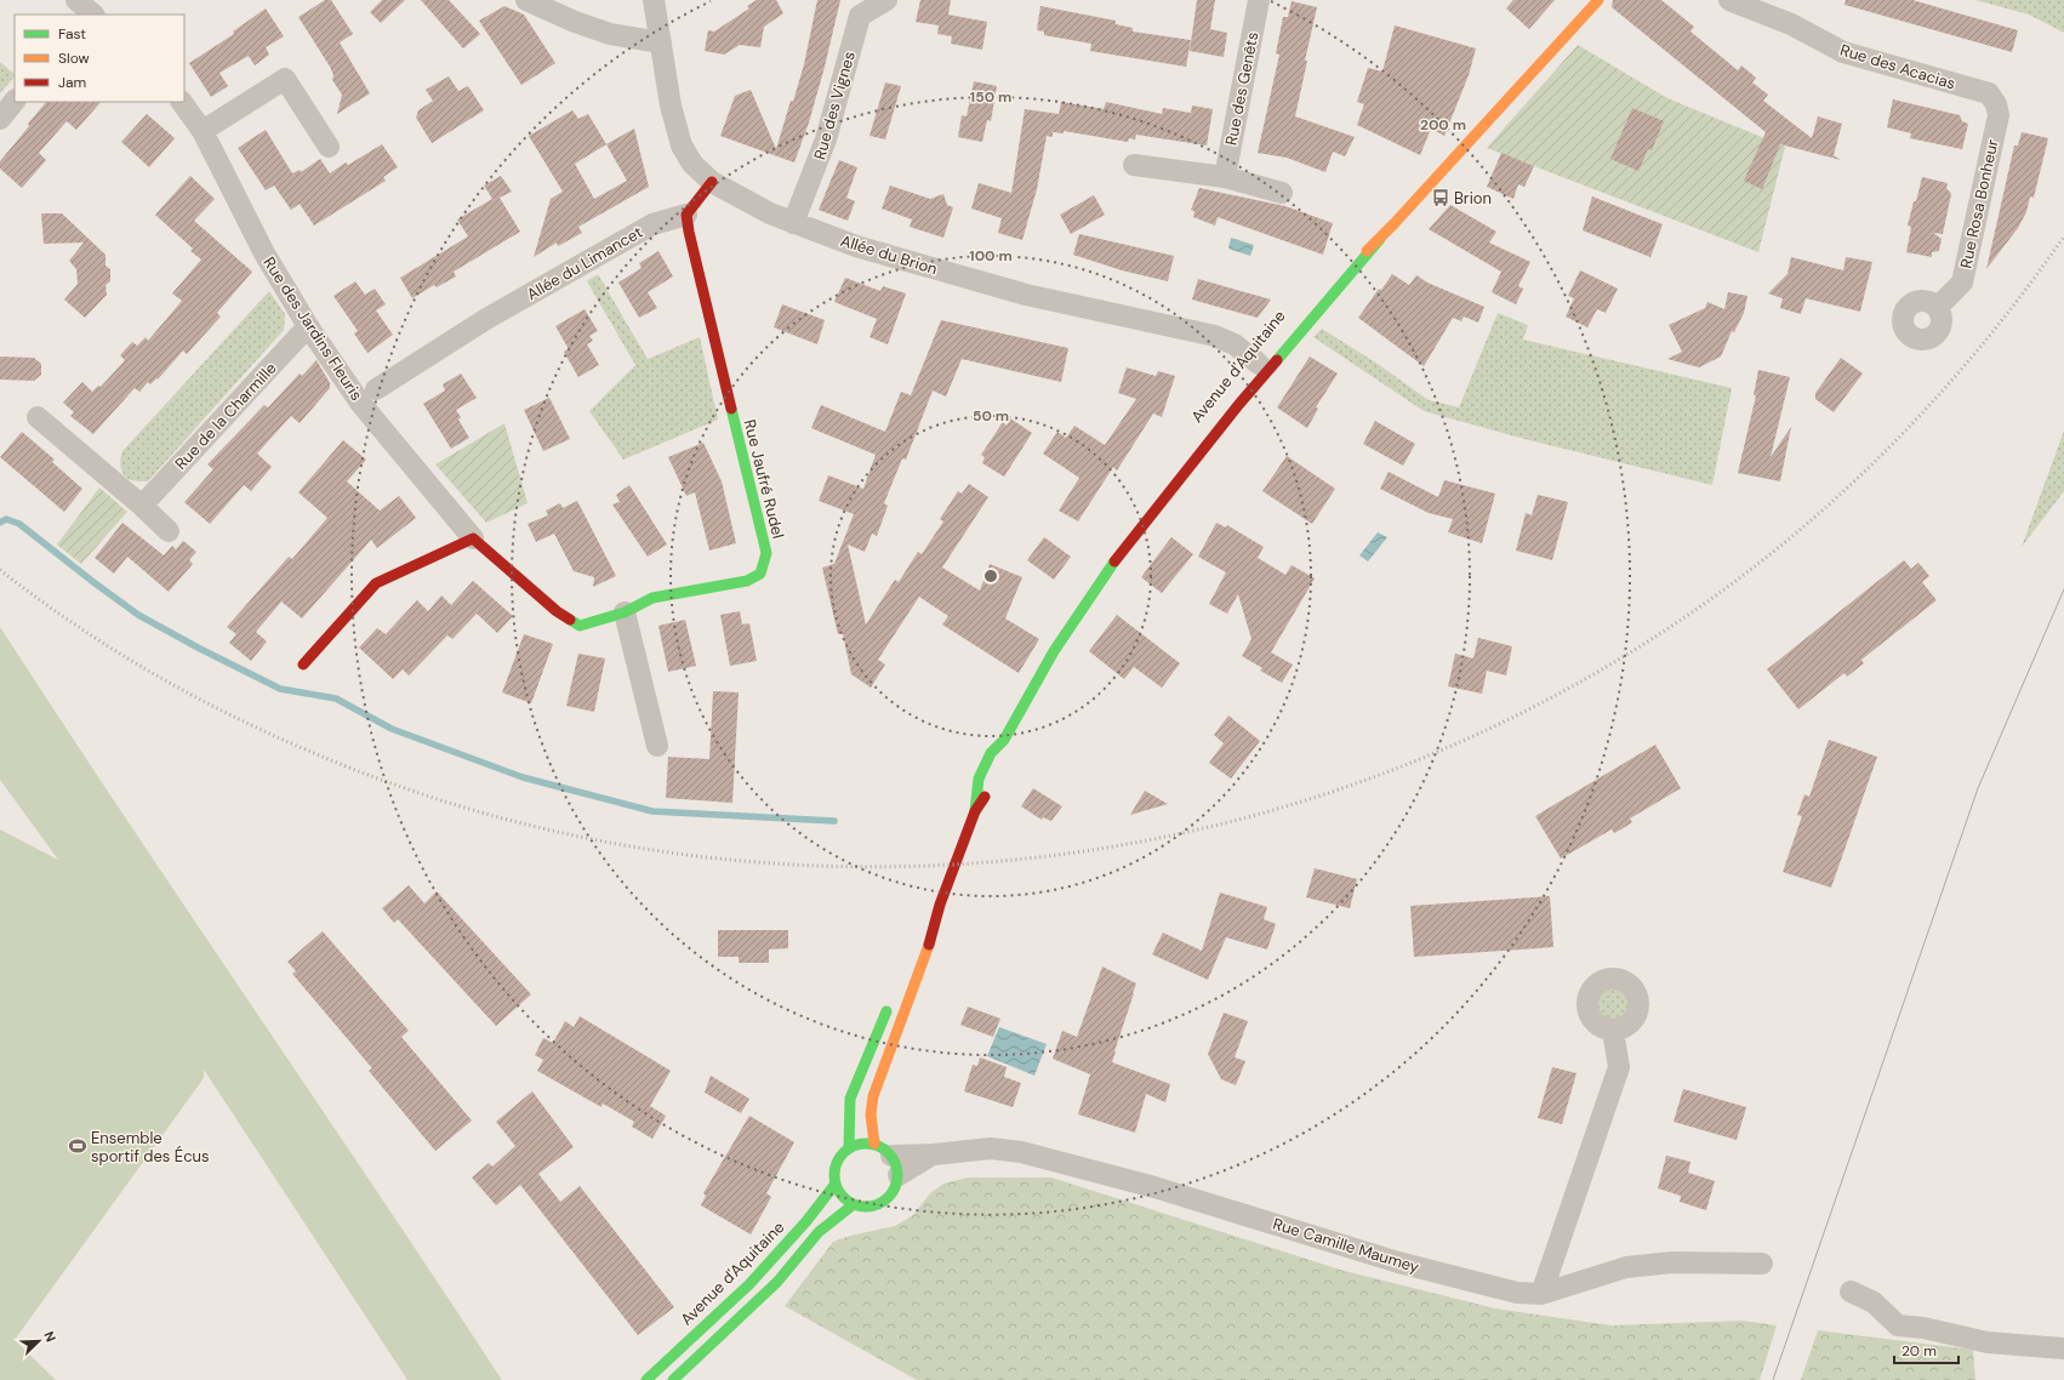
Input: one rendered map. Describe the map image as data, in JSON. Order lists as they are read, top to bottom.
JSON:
{
  "streets": {
    "street": [
      "Rue des Acacias",
      "Rue des Genêts",
      "Rue des Vignes",
      "Rue Rosa Bonheur",
      "Allée du Brion",
      "Allée du Limancet",
      "Rue des Jardins Fleuris",
      "Avenue d'Aquitaine",
      "Rue de la Charmille",
      "Rue Jaufré Rudel",
      "Rue Camille Maumey"
    ]
  },
  "crossings": [
    ["Rue des Acacias", "Rue Rosa Bonheur"],
    ["Rue des Vignes", "Allée du Brion"],
    ["Allée du Brion", "Avenue d'Aquitaine"],
    ["Allée du Limancet", "Rue Jaufré Rudel"],
    ["Rue des Jardins Fleuris", "Rue de la Charmille"],
    ["Rue des Jardins Fleuris", "Rue Jaufré Rudel"],
    ["Avenue d'Aquitaine", "Rue Camille Maumey"]
  ],
  "places": {
    "bus stop": ["Brion"],
    "sports": ["Ensemble sportif des Écus"]
  },
  "legend": ["Fast", "Slow", "Jam"],
  "scale_bar": "20 m",
  "north": "top right",
  "rings": [
    "150 m",
    "200 m",
    "100 m",
    "50 m"
  ]
}
